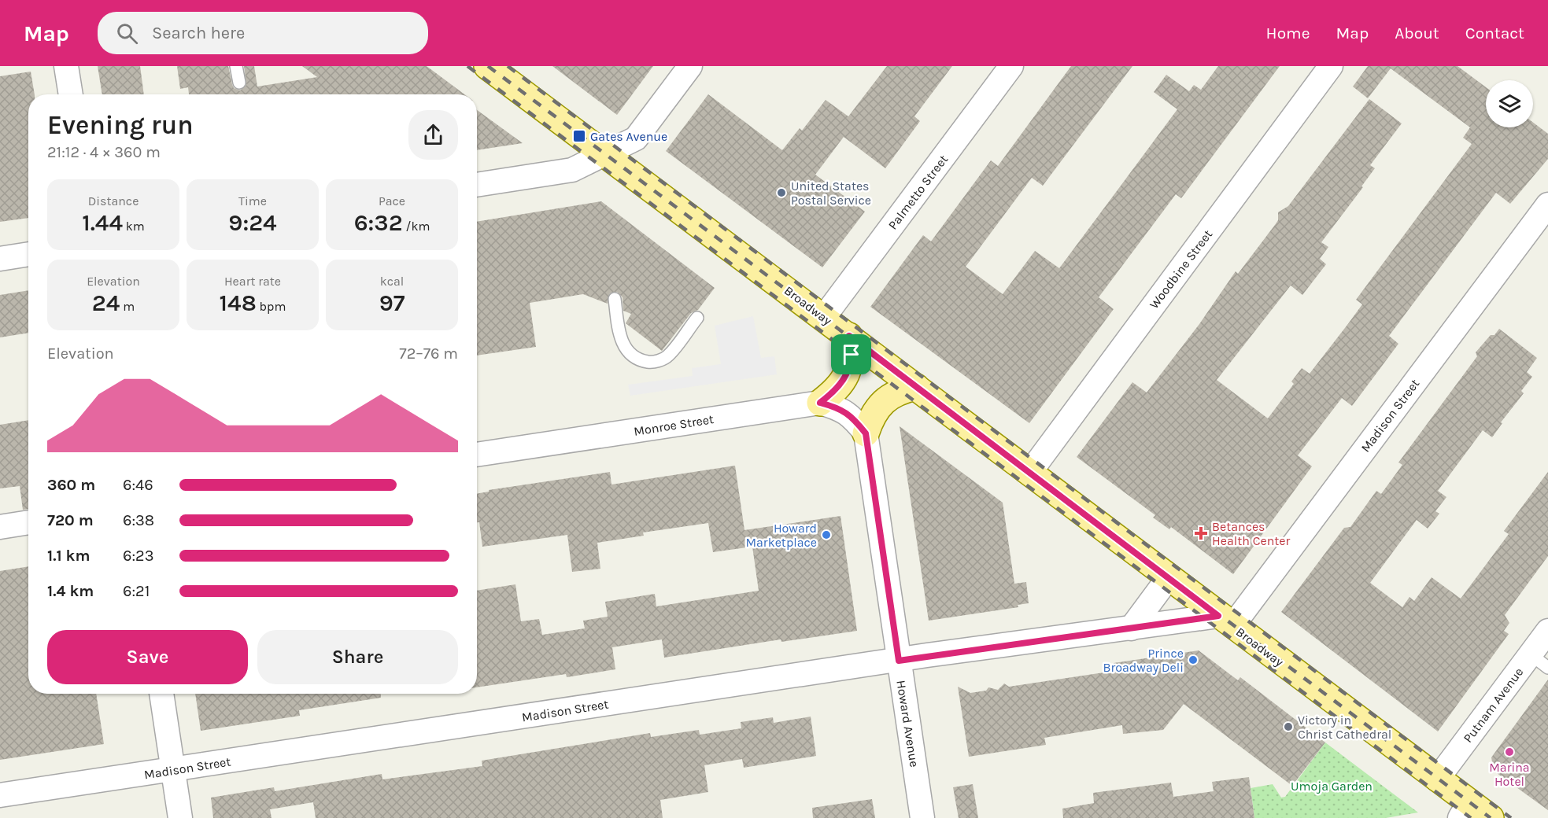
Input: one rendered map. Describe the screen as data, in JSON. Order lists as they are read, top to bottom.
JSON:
{
  "streets": {
    "main road": ["Broadway"],
    "street": [
      "Palmetto Street",
      "Woodbine Street",
      "Madison Street",
      "Monroe Street",
      "Putnam Avenue",
      "Howard Avenue"
    ]
  },
  "crossings": [
    ["Palmetto Street", "Broadway"],
    ["Woodbine Street", "Broadway"],
    ["Broadway", "Madison Street"],
    ["Broadway", "Putnam Avenue"],
    ["Madison Street", "Howard Avenue"],
    ["Monroe Street", "Howard Avenue"]
  ],
  "parks": ["Umoja Garden"],
  "places": {
    "transit": ["Gates Avenue"],
    "other": [
      "United States Postal Service",
      "Howard Marketplace",
      "Prince Broadway Deli",
      "Victory in Christ Cathedral",
      "Marina Hotel"
    ],
    "health": ["Betances Health Center"]
  },
  "page": {
    "header": "Map",
    "search": "Search here",
    "nav": [
      "Home",
      "Map",
      "About",
      "Contact"
    ],
    "heading": ["Evening run", "21:12 · 4 × 360 m"],
    "stats": [
      ["Distance", "1.44 km"],
      ["Time", "9:24"],
      ["Pace", "6:32 /km"],
      ["Elevation", "24 m"],
      ["Heart rate", "148 bpm"],
      ["kcal", "97"]
    ],
    "chart": ["Elevation", "72–76 m"],
    "list": [
      {
        "name": "360 m",
        "note": "6:46"
      },
      {
        "name": "720 m",
        "note": "6:38"
      },
      {
        "name": "1.1 km",
        "note": "6:23"
      },
      {
        "name": "1.4 km",
        "note": "6:21"
      }
    ],
    "buttons": ["Save", "Share"]
  }
}
